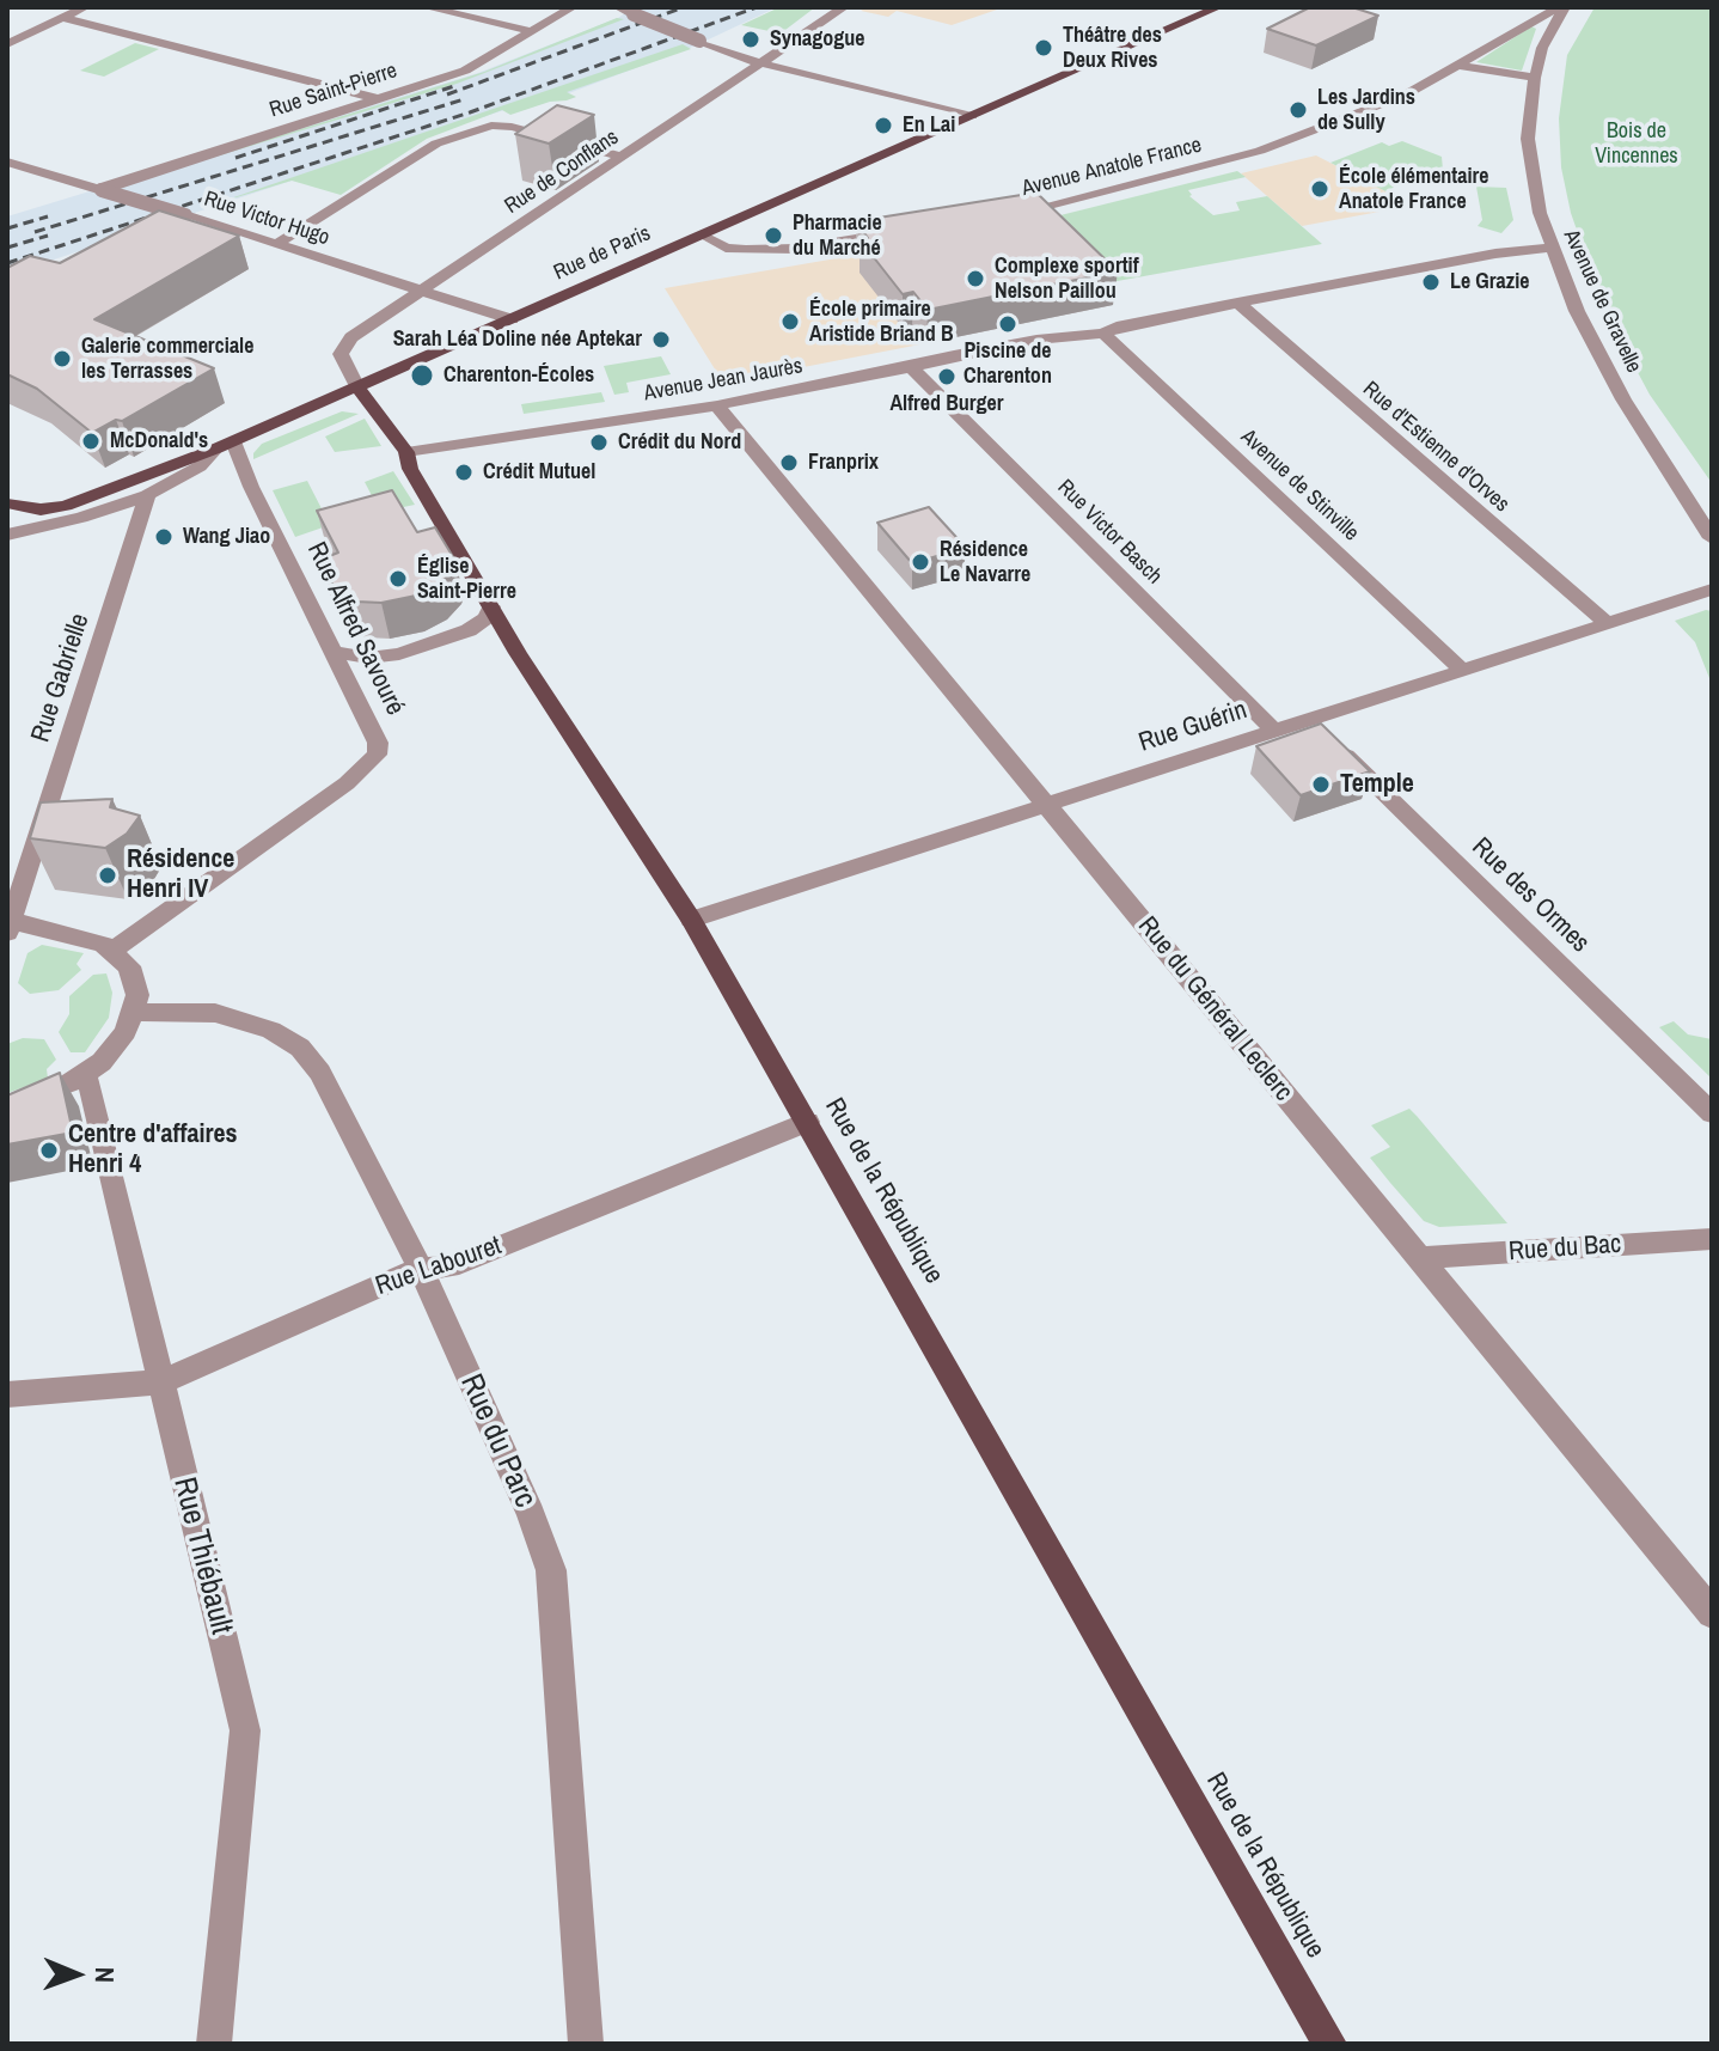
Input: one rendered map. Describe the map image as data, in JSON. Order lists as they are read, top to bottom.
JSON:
{
  "streets": {
    "main road": ["Rue de Paris", "Rue de la République"],
    "street": [
      "Rue Saint-Pierre",
      "Avenue Anatole France",
      "Rue de Conflans",
      "Rue Victor Hugo",
      "Avenue de Gravelle",
      "Avenue Jean Jaurès",
      "Rue d'Estienne d'Orves",
      "Avenue de Stinville",
      "Rue Victor Basch",
      "Rue Alfred Savouré",
      "Rue Gabrielle",
      "Rue Guérin",
      "Rue des Ormes",
      "Rue du Général Leclerc",
      "Rue du Bac",
      "Rue Labouret",
      "Rue du Parc",
      "Rue Thiébault"
    ]
  },
  "crossings": [
    ["Rue Saint-Pierre", "Rue Victor Hugo"],
    ["Avenue Anatole France", "Avenue de Gravelle"],
    ["Rue de Conflans", "Rue Victor Hugo"],
    ["Rue de Conflans", "Rue de Paris"],
    ["Rue de Conflans", "Rue de la République"],
    ["Rue Victor Hugo", "Rue de Paris"],
    ["Rue de Paris", "Rue Alfred Savouré"],
    ["Rue de Paris", "Rue Gabrielle"],
    ["Rue de Paris", "Rue de la République"],
    ["Avenue de Gravelle", "Avenue Jean Jaurès"],
    ["Avenue Jean Jaurès", "Rue d'Estienne d'Orves"],
    ["Avenue Jean Jaurès", "Avenue de Stinville"],
    ["Avenue Jean Jaurès", "Rue Victor Basch"],
    ["Avenue Jean Jaurès", "Rue du Général Leclerc"],
    ["Avenue Jean Jaurès", "Rue de la République"],
    ["Rue d'Estienne d'Orves", "Rue Guérin"],
    ["Avenue de Stinville", "Rue Guérin"],
    ["Rue Victor Basch", "Rue Guérin"],
    ["Rue Guérin", "Rue des Ormes"],
    ["Rue Guérin", "Rue du Général Leclerc"],
    ["Rue Guérin", "Rue de la République"],
    ["Rue du Général Leclerc", "Rue du Bac"],
    ["Rue de la République", "Rue Labouret"],
    ["Rue Labouret", "Rue du Parc"],
    ["Rue Labouret", "Rue Thiébault"]
  ],
  "parks": ["Bois de Vincennes"],
  "places": [
    "Synagogue",
    "Théâtre des Deux Rives",
    "Les Jardins de Sully",
    "En Lai",
    "École élémentaire Anatole France",
    "Pharmacie du Marché",
    "Complexe sportif Nelson Paillou",
    "Le Grazie",
    "École primaire Aristide Briand B",
    "Piscine de Charenton",
    "Sarah Léa Doline née Aptekar",
    "Galerie commerciale les Terrasses",
    "Charenton-Écoles",
    "Alfred Burger",
    "McDonald's",
    "Crédit du Nord",
    "Franprix",
    "Crédit Mutuel",
    "Wang Jiao",
    "Résidence Le Navarre",
    "Église Saint-Pierre",
    "Temple",
    "Résidence Henri IV",
    "Centre d'affaires Henri 4"
  ],
  "north": "right"
}
